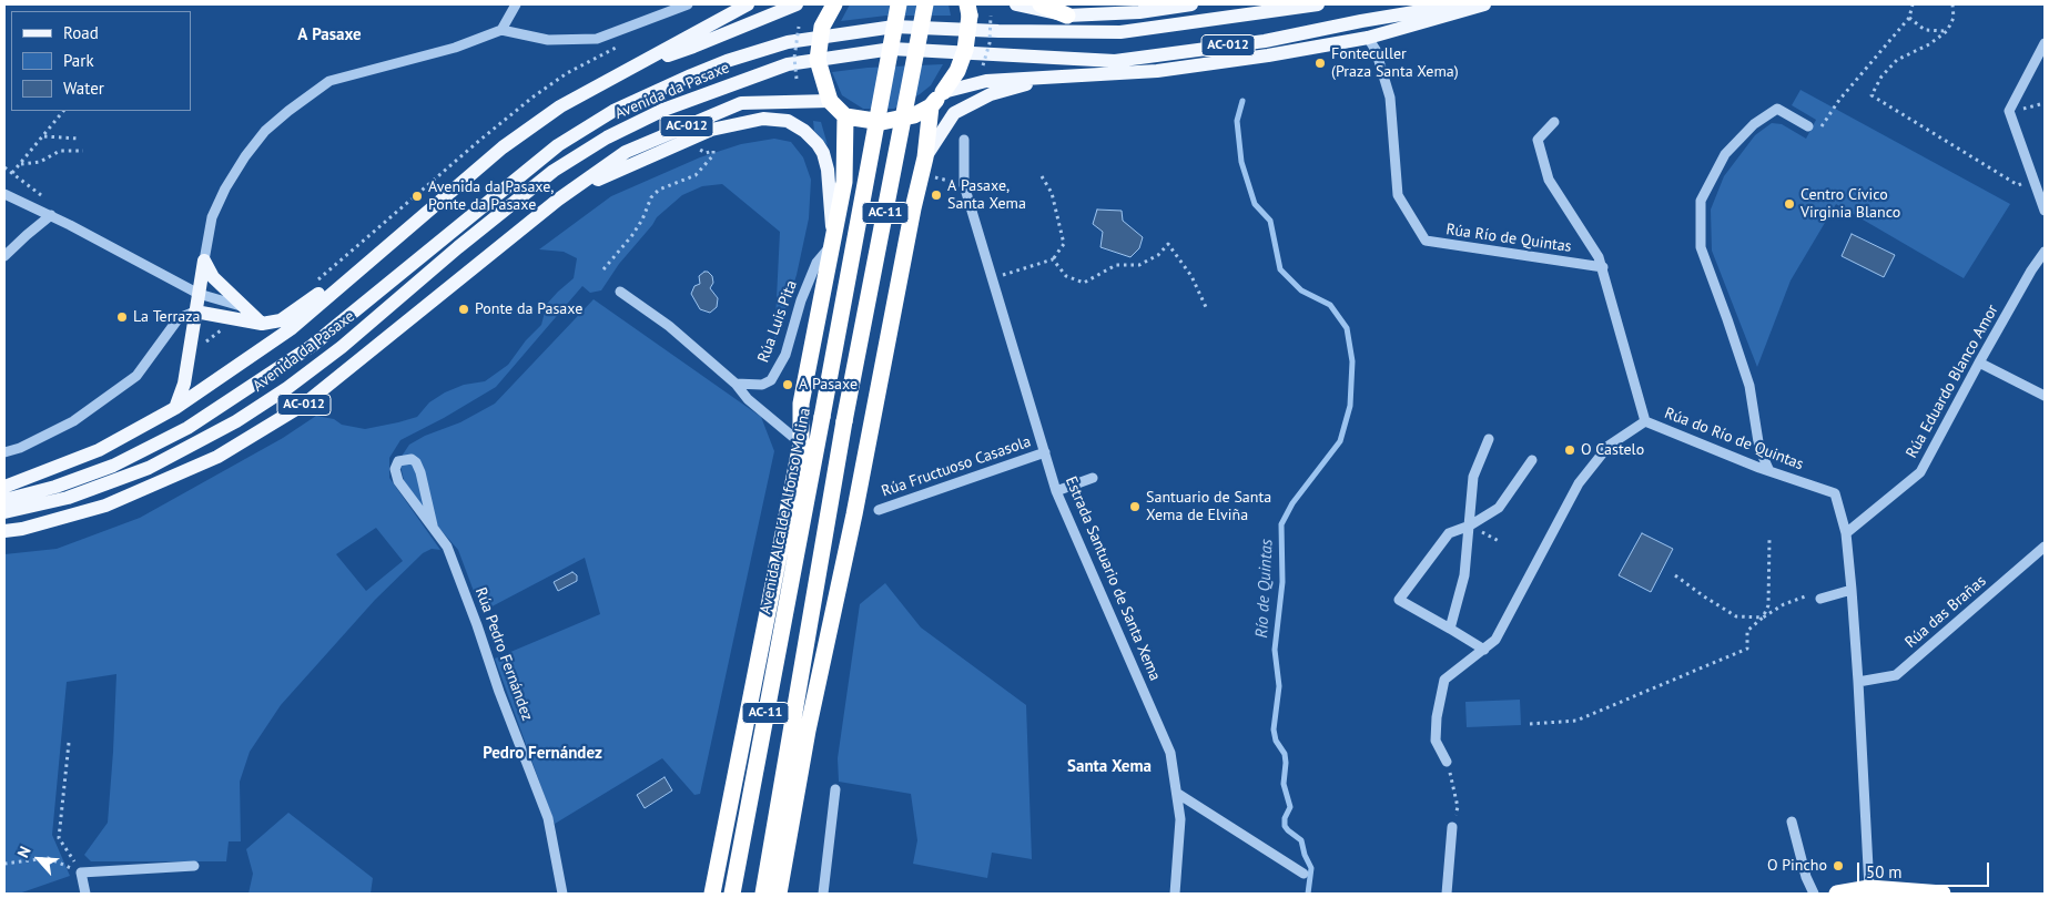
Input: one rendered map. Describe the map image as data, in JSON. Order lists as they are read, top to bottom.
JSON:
{
  "streets": {
    "highway": ["AC-11", "Avenida Alcalde Alfonso Molina"],
    "main road": ["AC-012", "Avenida da Pasaxe"],
    "street": [
      "Rúa Río de Quintas",
      "Rúa Luis Pita",
      "Rúa Eduardo Blanco Amor",
      "Rúa do Río de Quintas",
      "Rúa Fructuoso Casasola",
      "Estrada Santuario de Santa Xema",
      "Rúa das Brañas",
      "Rúa Pedro Fernández"
    ]
  },
  "crossings": [
    ["AC-11", "Rúa Luis Pita"],
    ["Rúa Río de Quintas", "Rúa do Río de Quintas"],
    ["Rúa Eduardo Blanco Amor", "Rúa do Río de Quintas"],
    ["Rúa do Río de Quintas", "Rúa das Brañas"],
    ["Rúa Fructuoso Casasola", "Estrada Santuario de Santa Xema"]
  ],
  "districts": ["A Pasaxe", "Pedro Fernández", "Santa Xema"],
  "water": ["Río de Quintas"],
  "places": [
    "Fonteculler (Praza Santa Xema)",
    "A Pasaxe, Santa Xema",
    "Avenida da Pasaxe, Ponte da Pasaxe",
    "Centro Cívico Virginia Blanco",
    "Ponte da Pasaxe",
    "La Terraza",
    "A Pasaxe",
    "O Castelo",
    "Santuario de Santa Xema de Elviña",
    "O Pincho"
  ],
  "legend": ["Road", "Park", "Water"],
  "scale_bar": "50 m",
  "north": "top left"
}
